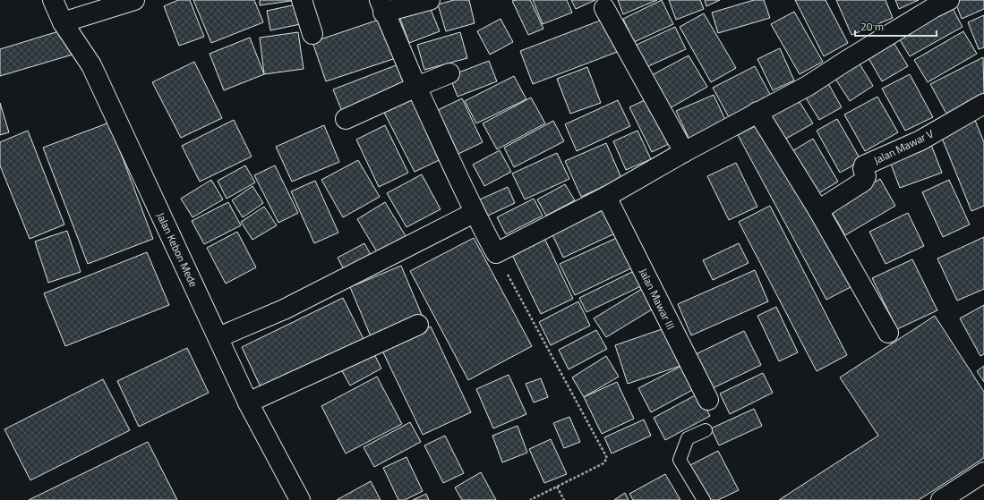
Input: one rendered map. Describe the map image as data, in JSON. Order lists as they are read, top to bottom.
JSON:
{
  "streets": {
    "street": ["Jalan Mawar V", "Jalan Kebon Mede", "Jalan Mawar III"]
  },
  "scale_bar": "20 m"
}
